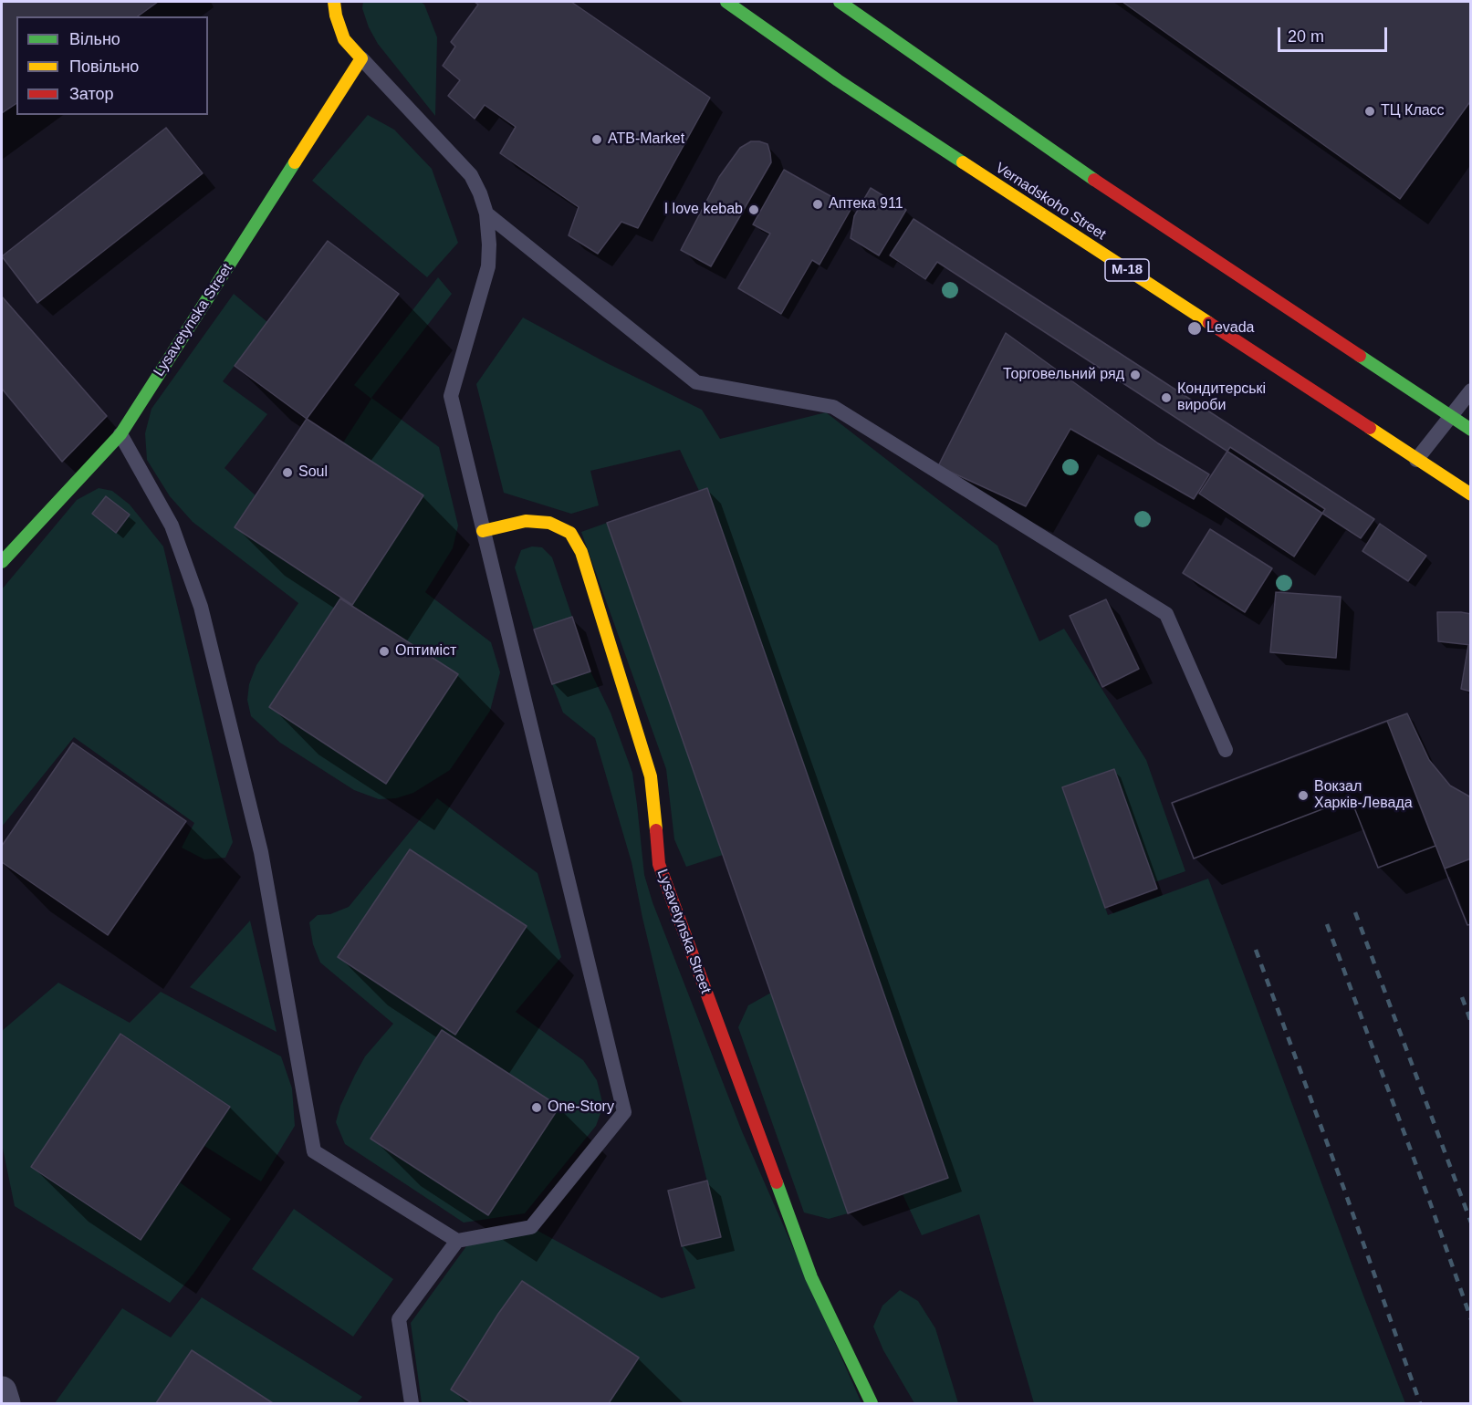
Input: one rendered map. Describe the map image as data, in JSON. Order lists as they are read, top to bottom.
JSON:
{
  "streets": {
    "street": ["Vernadskoho Street", "М-18", "Lysavetynska Street"]
  },
  "places": [
    "ТЦ Класс",
    "ATB-Market",
    "Аптека 911",
    "I love kebab",
    "Levada",
    "Торговельний ряд",
    "Кондитерські вироби",
    "Soul",
    "Оптиміст",
    "Вокзал Харків-Левада",
    "One-Story"
  ],
  "legend": ["Вільно", "Повільно", "Затор"],
  "scale_bar": "20 m"
}
